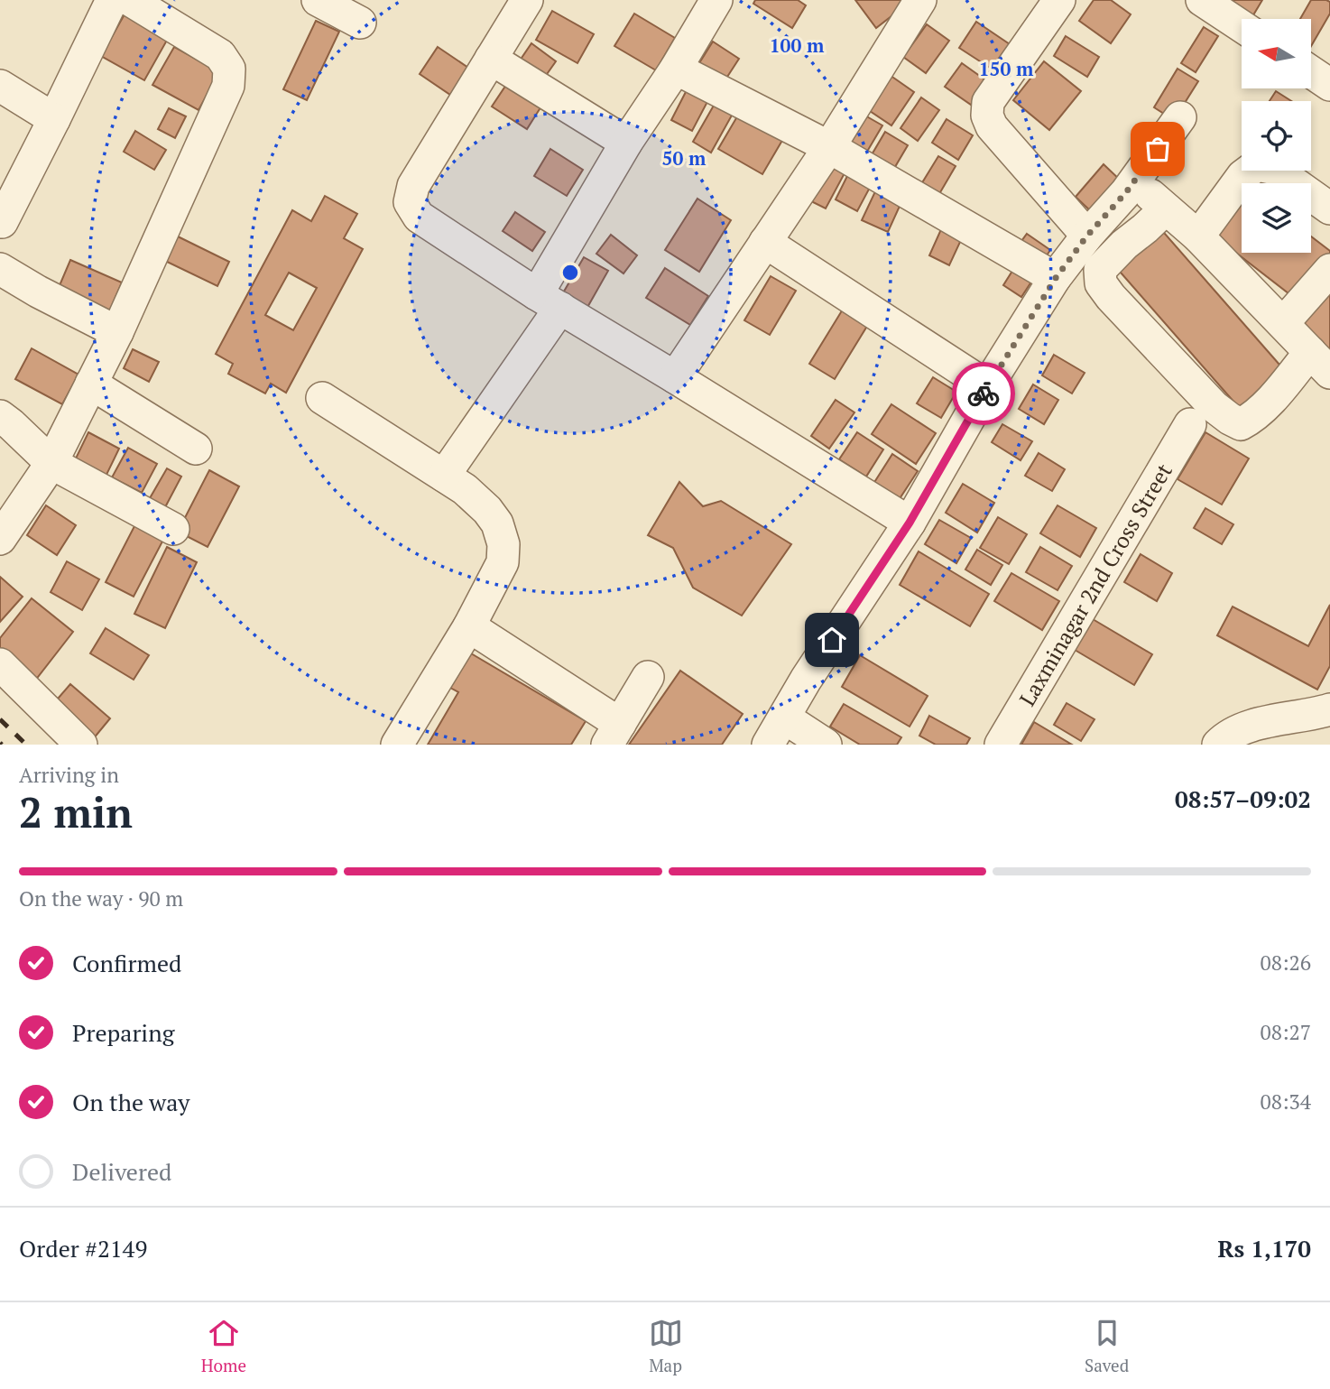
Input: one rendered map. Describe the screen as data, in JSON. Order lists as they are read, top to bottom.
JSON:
{
  "streets": {
    "street": ["Laxminagar 2nd Cross Street"]
  },
  "north": "left",
  "page": {
    "heading": ["2 min", "Arriving in", "08:57–09:02"],
    "panel": ["Order #2149", "Rs 1,170"],
    "bar": "On the way · 90 m",
    "list": [
      ["Confirmed", "08:26"],
      ["Preparing", "08:27"],
      ["On the way", "08:34"],
      "Delivered"
    ],
    "tabs": ["Home", "Map", "Saved"]
  },
  "rings": ["100 m", "150 m", "50 m"]
}
